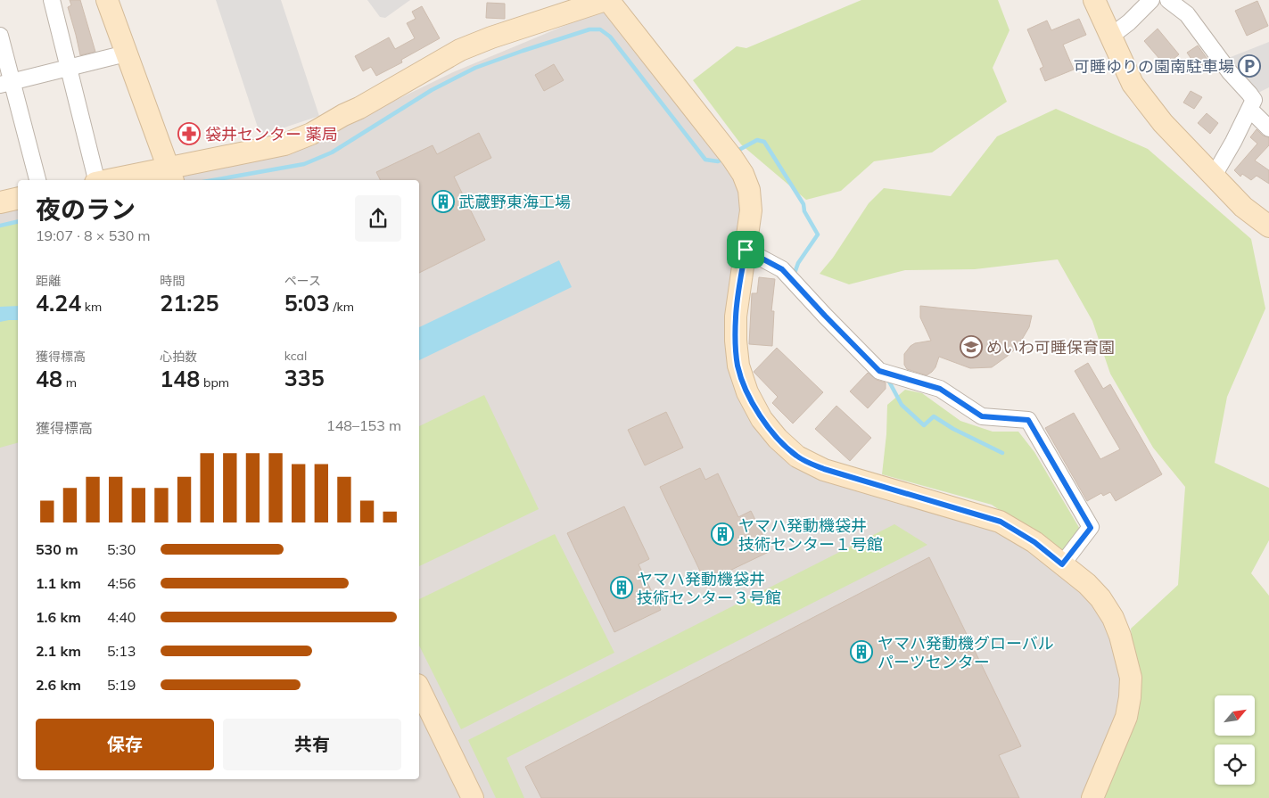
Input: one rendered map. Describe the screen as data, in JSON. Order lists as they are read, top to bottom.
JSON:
{
  "places": {
    "parking": ["可睡ゆりの園南駐車場"],
    "pharmacy": ["袋井センター 薬局"],
    "building": [
      "武蔵野東海工場",
      "ヤマハ発動機袋井 技術センター１号館",
      "ヤマハ発動機袋井 技術センター３号館",
      "ヤマハ発動機グローバル パーツセンター"
    ],
    "school or university": ["めいわ可睡保育園"]
  },
  "north": "top right",
  "page": {
    "heading": ["夜のラン", "19:07 · 8 × 530 m"],
    "stats": [
      ["距離", "4.24 km"],
      ["時間", "21:25"],
      ["ペース", "5:03 /km"],
      ["獲得標高", "48 m"],
      ["心拍数", "148 bpm"],
      ["kcal", "335"]
    ],
    "chart": ["獲得標高", "148–153 m"],
    "list": [
      {
        "name": "530 m",
        "note": "5:30"
      },
      {
        "name": "1.1 km",
        "note": "4:56"
      },
      {
        "name": "1.6 km",
        "note": "4:40"
      },
      {
        "name": "2.1 km",
        "note": "5:13"
      },
      {
        "name": "2.6 km",
        "note": "5:19"
      }
    ],
    "buttons": ["保存", "共有"]
  }
}
